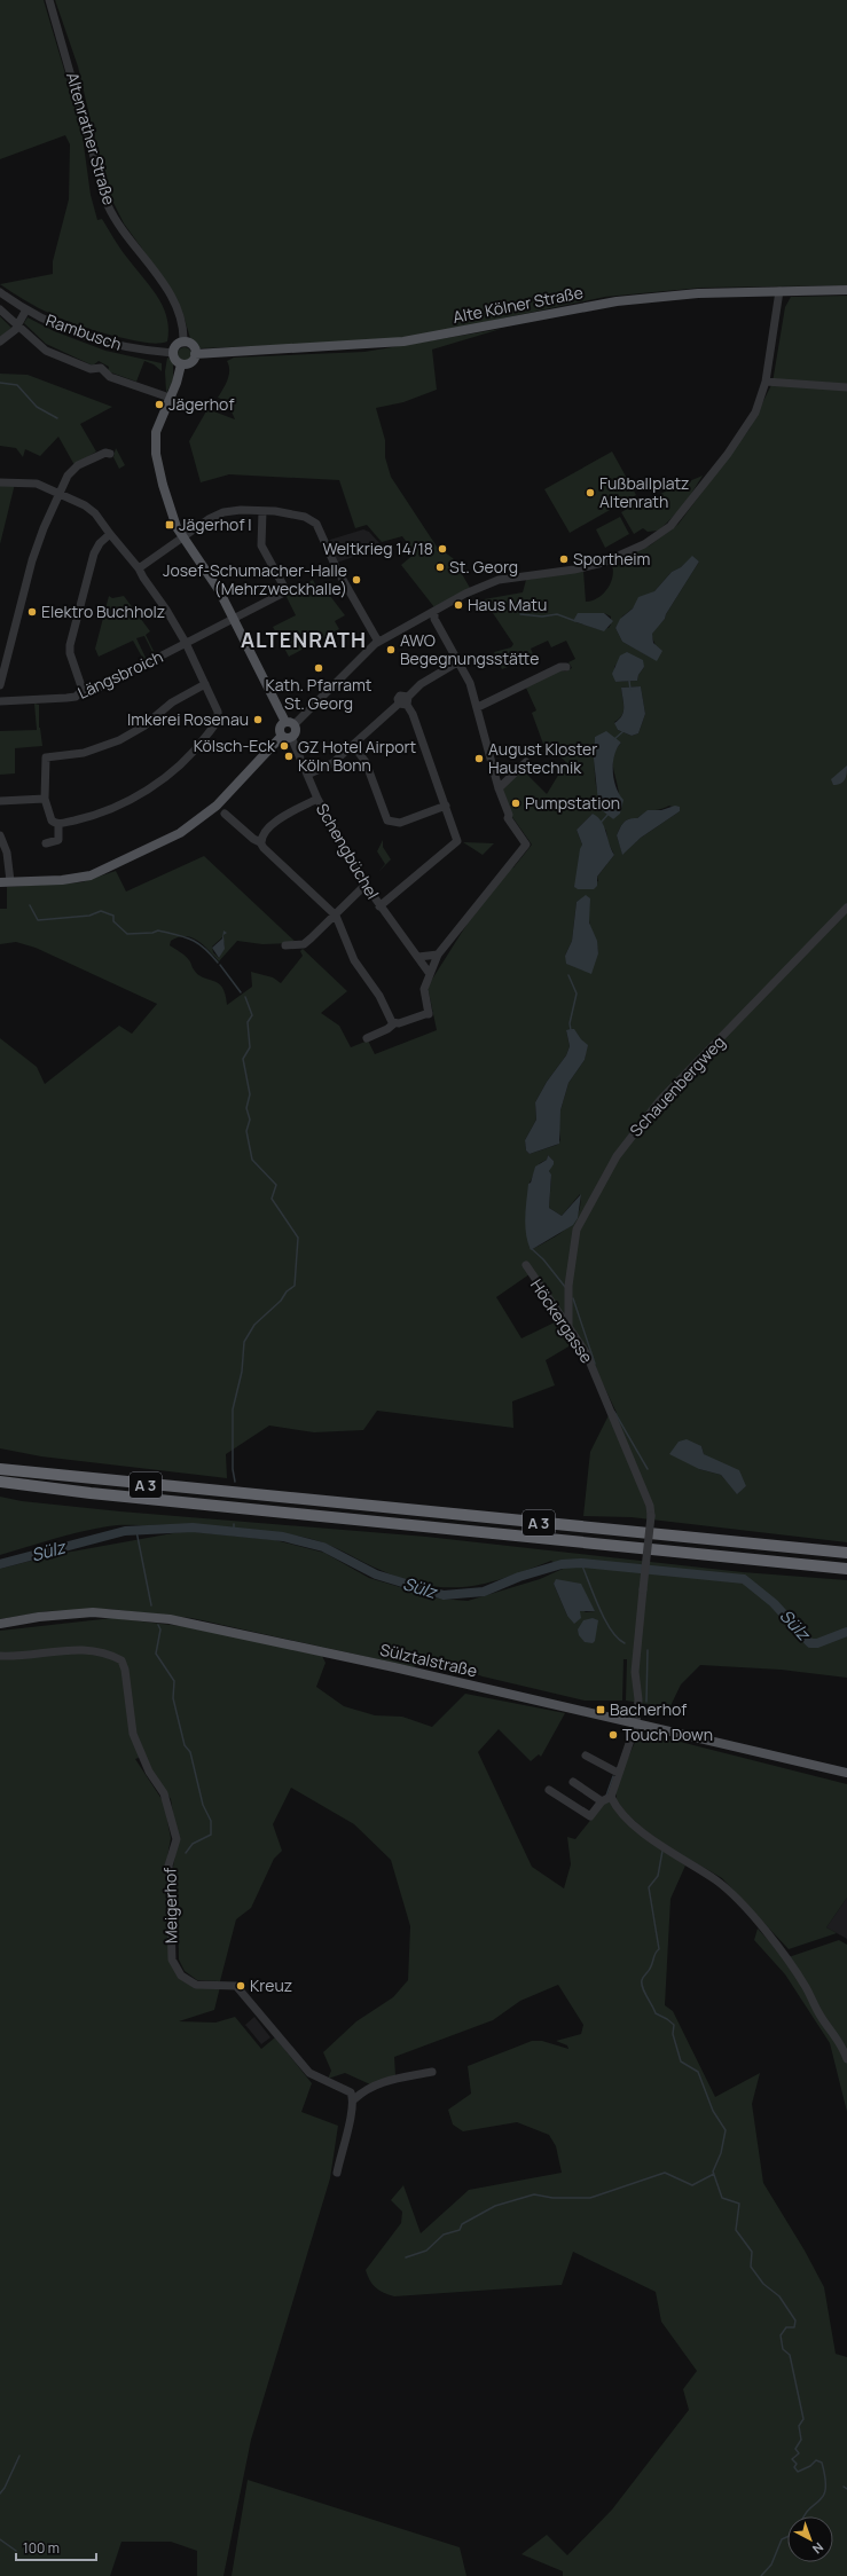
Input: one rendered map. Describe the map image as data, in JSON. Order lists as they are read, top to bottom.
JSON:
{
  "streets": {
    "highway": ["A 3"],
    "main road": ["Alte Kölner Straße", "Sülztalstraße"],
    "street": [
      "Altenrather Straße",
      "Rambusch",
      "Längsbroich",
      "Schengbüchel",
      "Schauenbergweg",
      "Höckergasse",
      "Meigerhof"
    ]
  },
  "crossings": [
    ["Altenrather Straße", "Alte Kölner Straße"],
    ["Altenrather Straße", "Rambusch"],
    ["Alte Kölner Straße", "Rambusch"],
    ["Schauenbergweg", "Höckergasse"],
    ["Höckergasse", "Sülztalstraße"]
  ],
  "districts": ["ALTENRATH"],
  "water": ["Sülz"],
  "places": {
    "other": [
      "Jägerhof",
      "Fußballplatz Altenrath",
      "Weltkrieg 14/18",
      "Sportheim",
      "St. Georg",
      "Josef-Schumacher-Halle (Mehrzweckhalle)",
      "Haus Matu",
      "Elektro Buchholz",
      "AWO Begegnungsstätte",
      "Kath. Pfarramt St. Georg",
      "Imkerei Rosenau",
      "Kölsch-Eck",
      "GZ Hotel Airport Köln Bonn",
      "August Kloster Haustechnik",
      "Pumpstation",
      "Touch Down",
      "Kreuz"
    ],
    "transit": ["Jägerhof I", "Bacherhof"]
  },
  "scale_bar": "100 m",
  "north": "bottom right"
}
